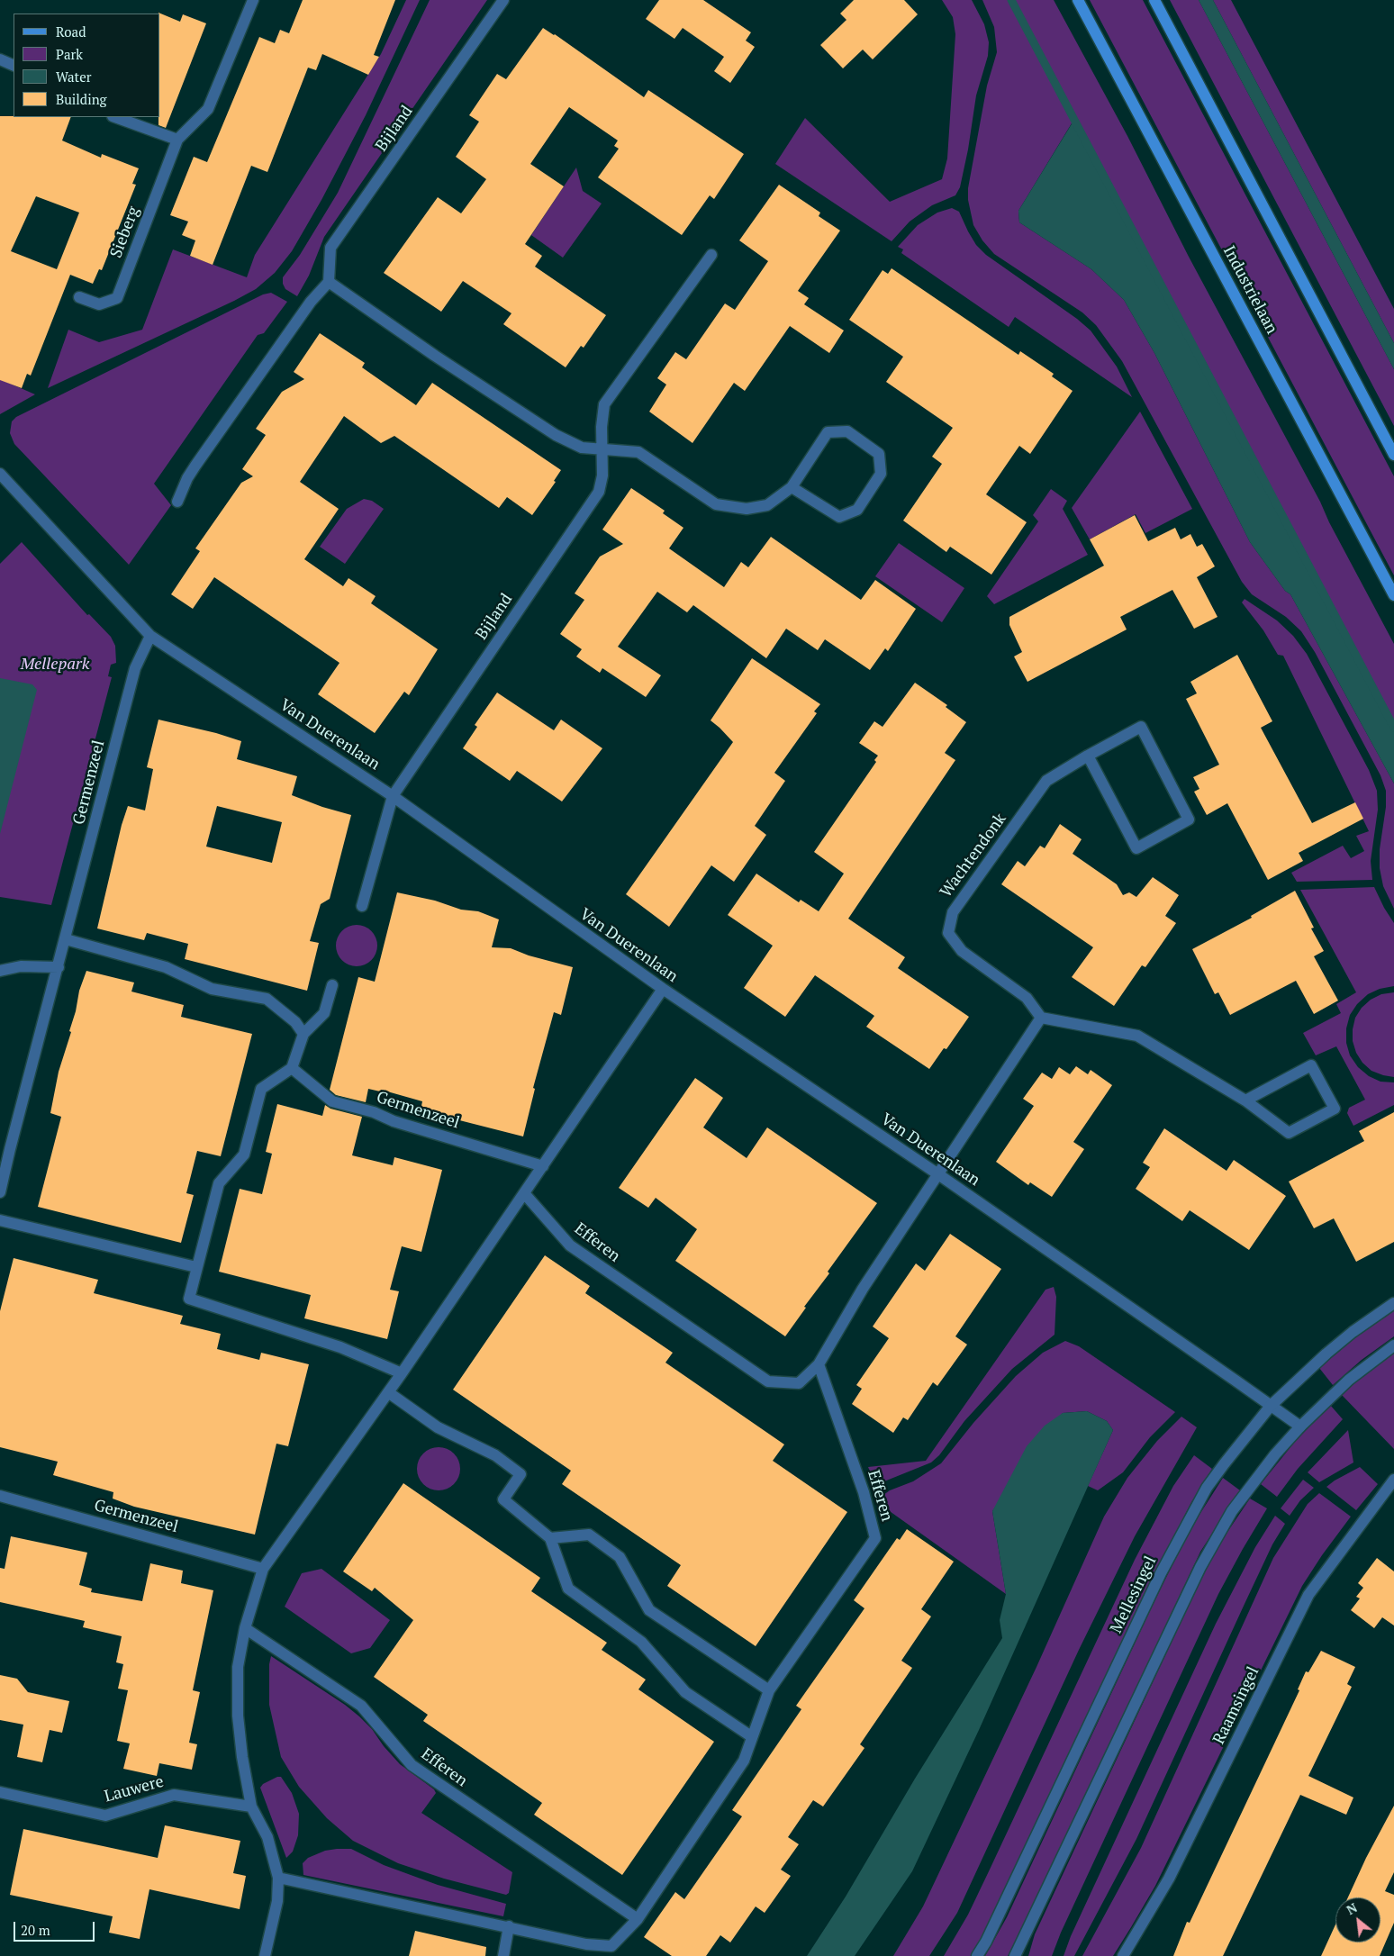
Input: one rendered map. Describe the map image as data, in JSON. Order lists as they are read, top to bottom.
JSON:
{
  "streets": {
    "main road": ["Industrielaan"],
    "street": [
      "Bijland",
      "Sieberg",
      "Van Duerenlaan",
      "Germenzeel",
      "Wachtendonk",
      "Efferen",
      "Mellesingel",
      "Raamsingel",
      "Lauwere"
    ]
  },
  "crossings": [
    ["Bijland", "Van Duerenlaan"],
    ["Van Duerenlaan", "Germenzeel"],
    ["Van Duerenlaan", "Efferen"],
    ["Van Duerenlaan", "Mellesingel"]
  ],
  "parks": ["Mellepark"],
  "legend": [
    "Road",
    "Park",
    "Water",
    "Building"
  ],
  "scale_bar": "20 m",
  "north": "top left"
}
